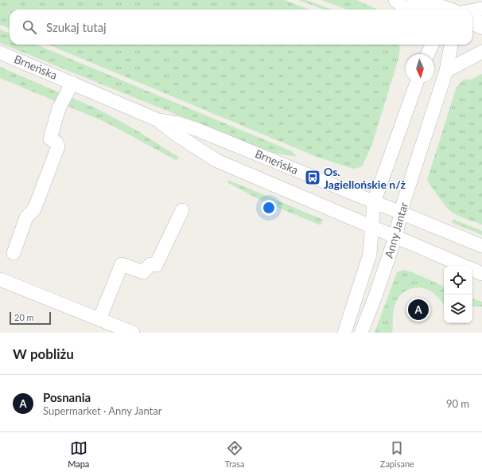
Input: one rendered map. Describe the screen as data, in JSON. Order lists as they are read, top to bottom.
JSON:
{
  "streets": {
    "street": ["Brneńska", "Anny Jantar"]
  },
  "crossings": [
    ["Brneńska", "Anny Jantar"]
  ],
  "places": {
    "bus stop": ["Os. Jagiellońskie n/ż"]
  },
  "scale_bar": "20 m",
  "north": "bottom",
  "page": {
    "search": "Szukaj tutaj",
    "pins": "A",
    "scale": "20 m",
    "heading": "W pobliżu",
    "list": [
      {
        "mark": "A",
        "name": "Posnania",
        "note": "Supermarket · Anny Jantar",
        "value": "90 m"
      }
    ],
    "nav": ["Mapa", "Trasa", "Zapisane"]
  }
}
